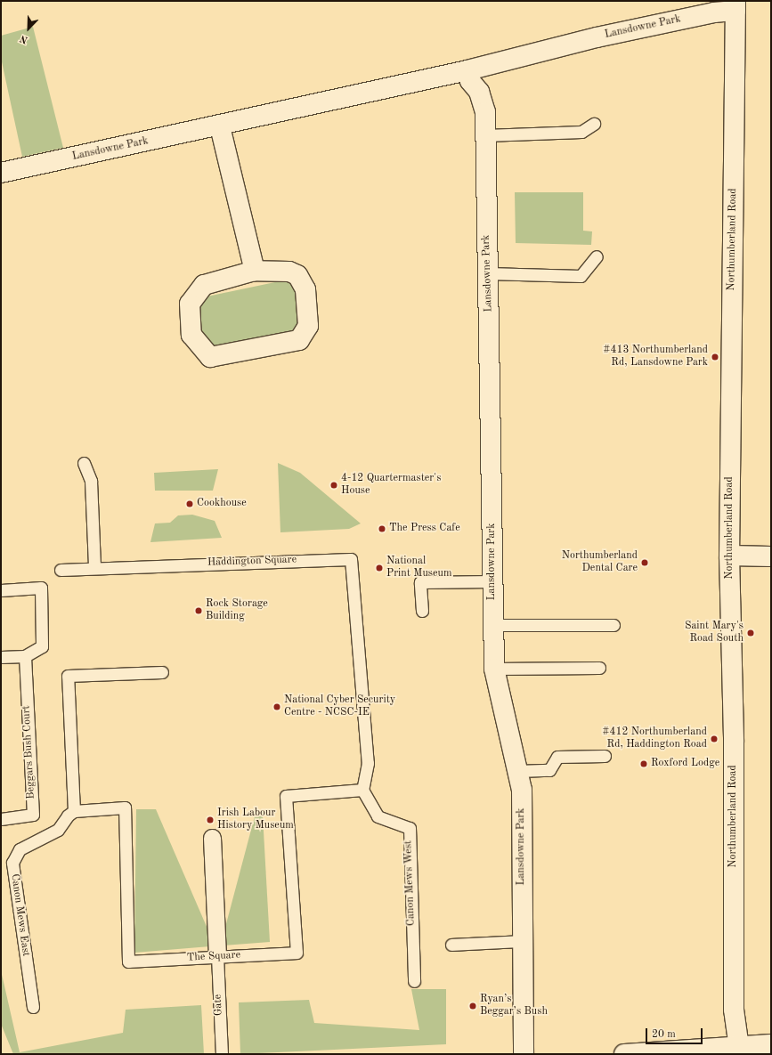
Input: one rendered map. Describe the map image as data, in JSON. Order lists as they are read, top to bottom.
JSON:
{
  "streets": {
    "street": ["Lansdowne Park", "Northumberland Road"],
    "lane": [
      "Haddington Square",
      "Beggars Bush Court",
      "Canon Mews West",
      "Canon Mews East",
      "The Square",
      "Gate"
    ]
  },
  "crossings": [
    ["Lansdowne Park", "Northumberland Road"],
    ["Haddington Square", "Canon Mews West"],
    ["Haddington Square", "The Square"],
    ["Canon Mews West", "The Square"],
    ["Canon Mews East", "The Square"],
    ["The Square", "Gate"]
  ],
  "places": [
    "#413 Northumberland Rd, Lansdowne Park",
    "4-12 Quartermaster's House",
    "Cookhouse",
    "The Press Cafe",
    "Northumberland Dental Care",
    "National Print Museum",
    "Rock Storage Building",
    "Saint Mary's Road South",
    "National Cyber Security Centre - NCSC-IE",
    "#412 Northumberland Rd, Haddington Road",
    "Roxford Lodge",
    "Irish Labour History Museum",
    "Ryan’s Beggar’s Bush"
  ],
  "scale_bar": "20 m",
  "north": "bottom left"
}
